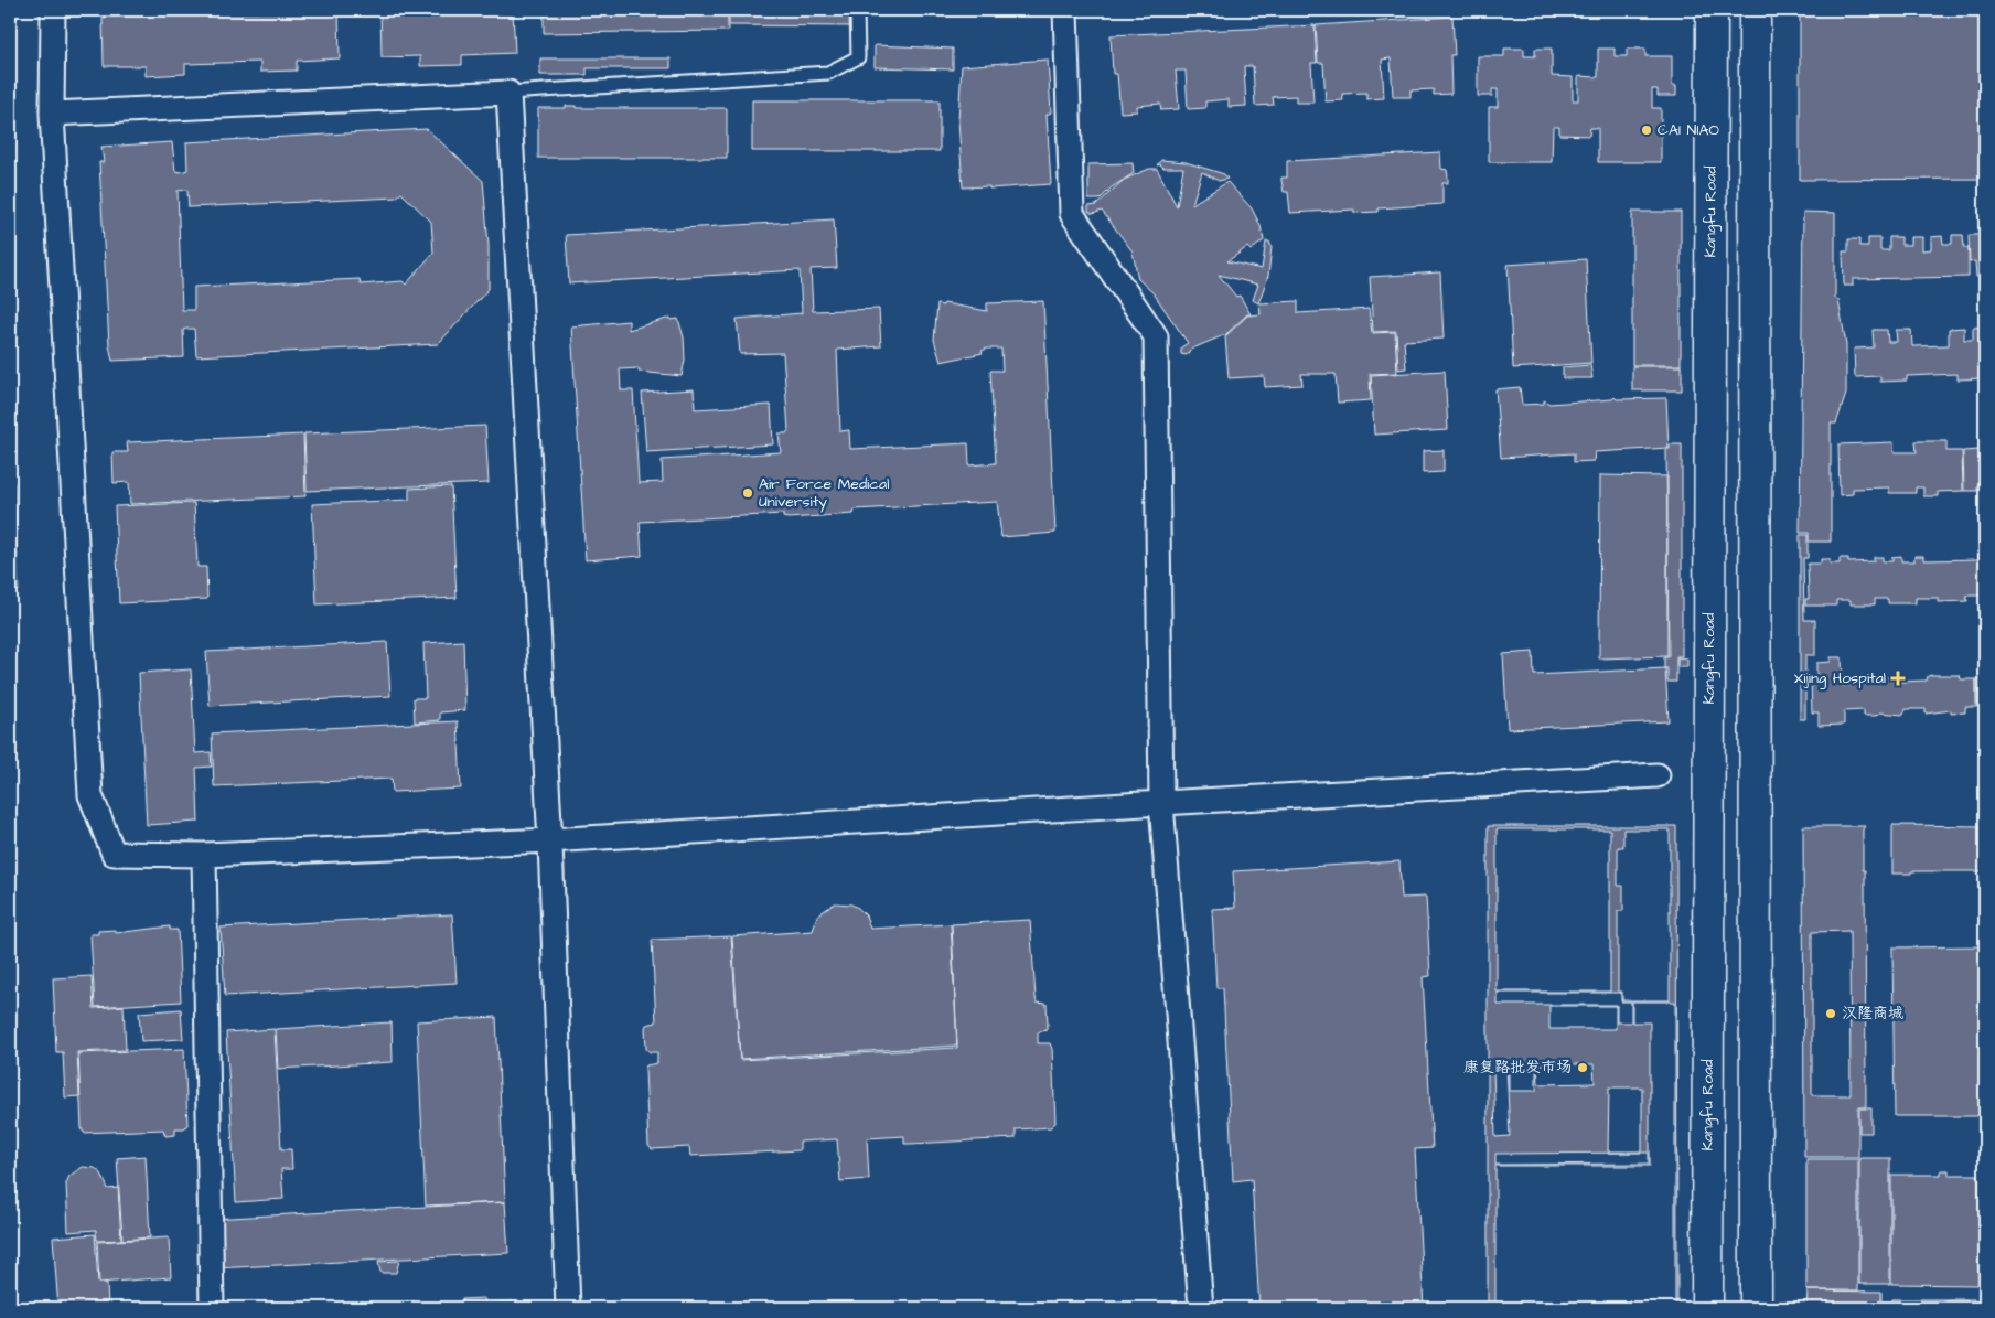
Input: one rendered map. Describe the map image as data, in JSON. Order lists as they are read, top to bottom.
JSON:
{
  "streets": {
    "main road": ["Kangfu Road"]
  },
  "places": {
    "other": [
      "CAI NIAO",
      "Air Force Medical University",
      "汉隆商城",
      "康复路批发市场"
    ],
    "health": ["Xijing Hospital"]
  }
}
